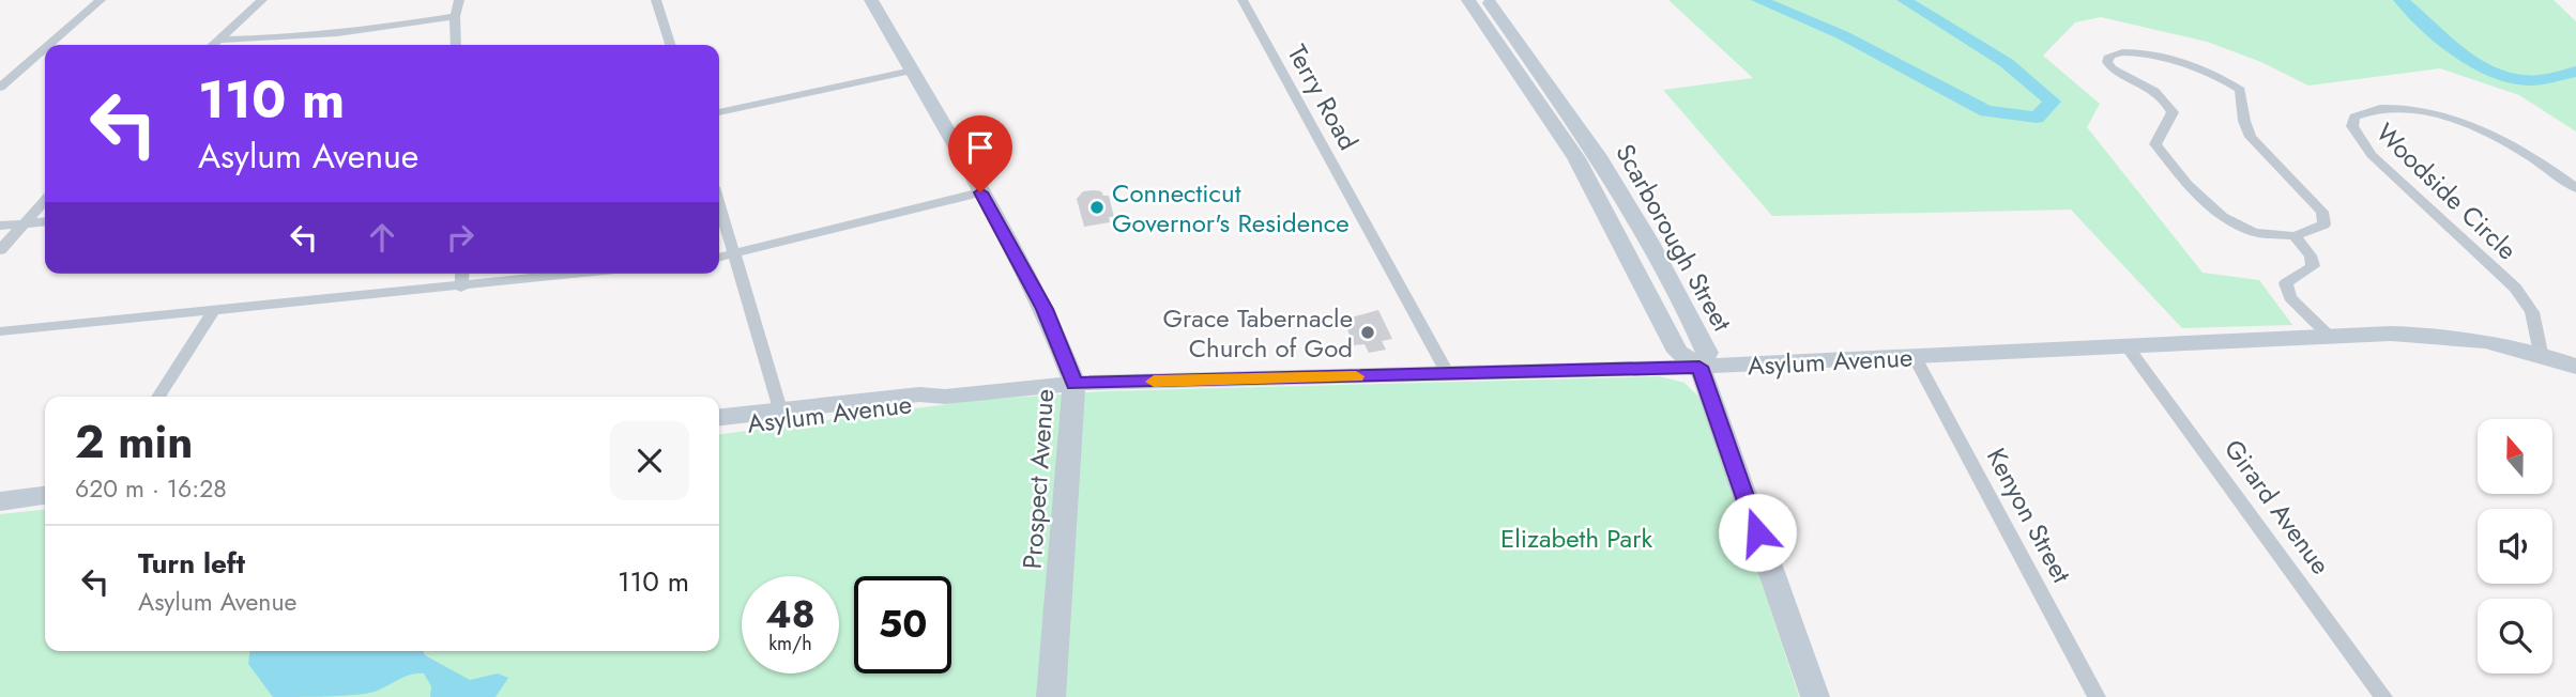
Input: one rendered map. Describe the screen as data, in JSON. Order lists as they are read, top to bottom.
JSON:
{
  "streets": {
    "main road": ["Scarborough Street", "Asylum Avenue", "Prospect Avenue"],
    "street": [
      "Terry Road",
      "Woodside Circle",
      "Girard Avenue",
      "Kenyon Street"
    ]
  },
  "crossings": [
    ["Terry Road", "Asylum Avenue"],
    ["Woodside Circle", "Asylum Avenue"],
    ["Scarborough Street", "Asylum Avenue"],
    ["Asylum Avenue", "Prospect Avenue"],
    ["Asylum Avenue", "Girard Avenue"],
    ["Asylum Avenue", "Kenyon Street"]
  ],
  "parks": ["Elizabeth Park"],
  "places": ["Connecticut Governor's Residence", "Grace Tabernacle Church of God"],
  "north": "top",
  "page": {
    "turn": ["110 m", "Asylum Avenue"],
    "heading": ["2 min", "620 m · 16:28"],
    "list": [
      {
        "name": "Turn left",
        "note": "Asylum Avenue",
        "value": "110 m"
      }
    ],
    "speed": "48 km/h",
    "limit": "50"
  }
}
